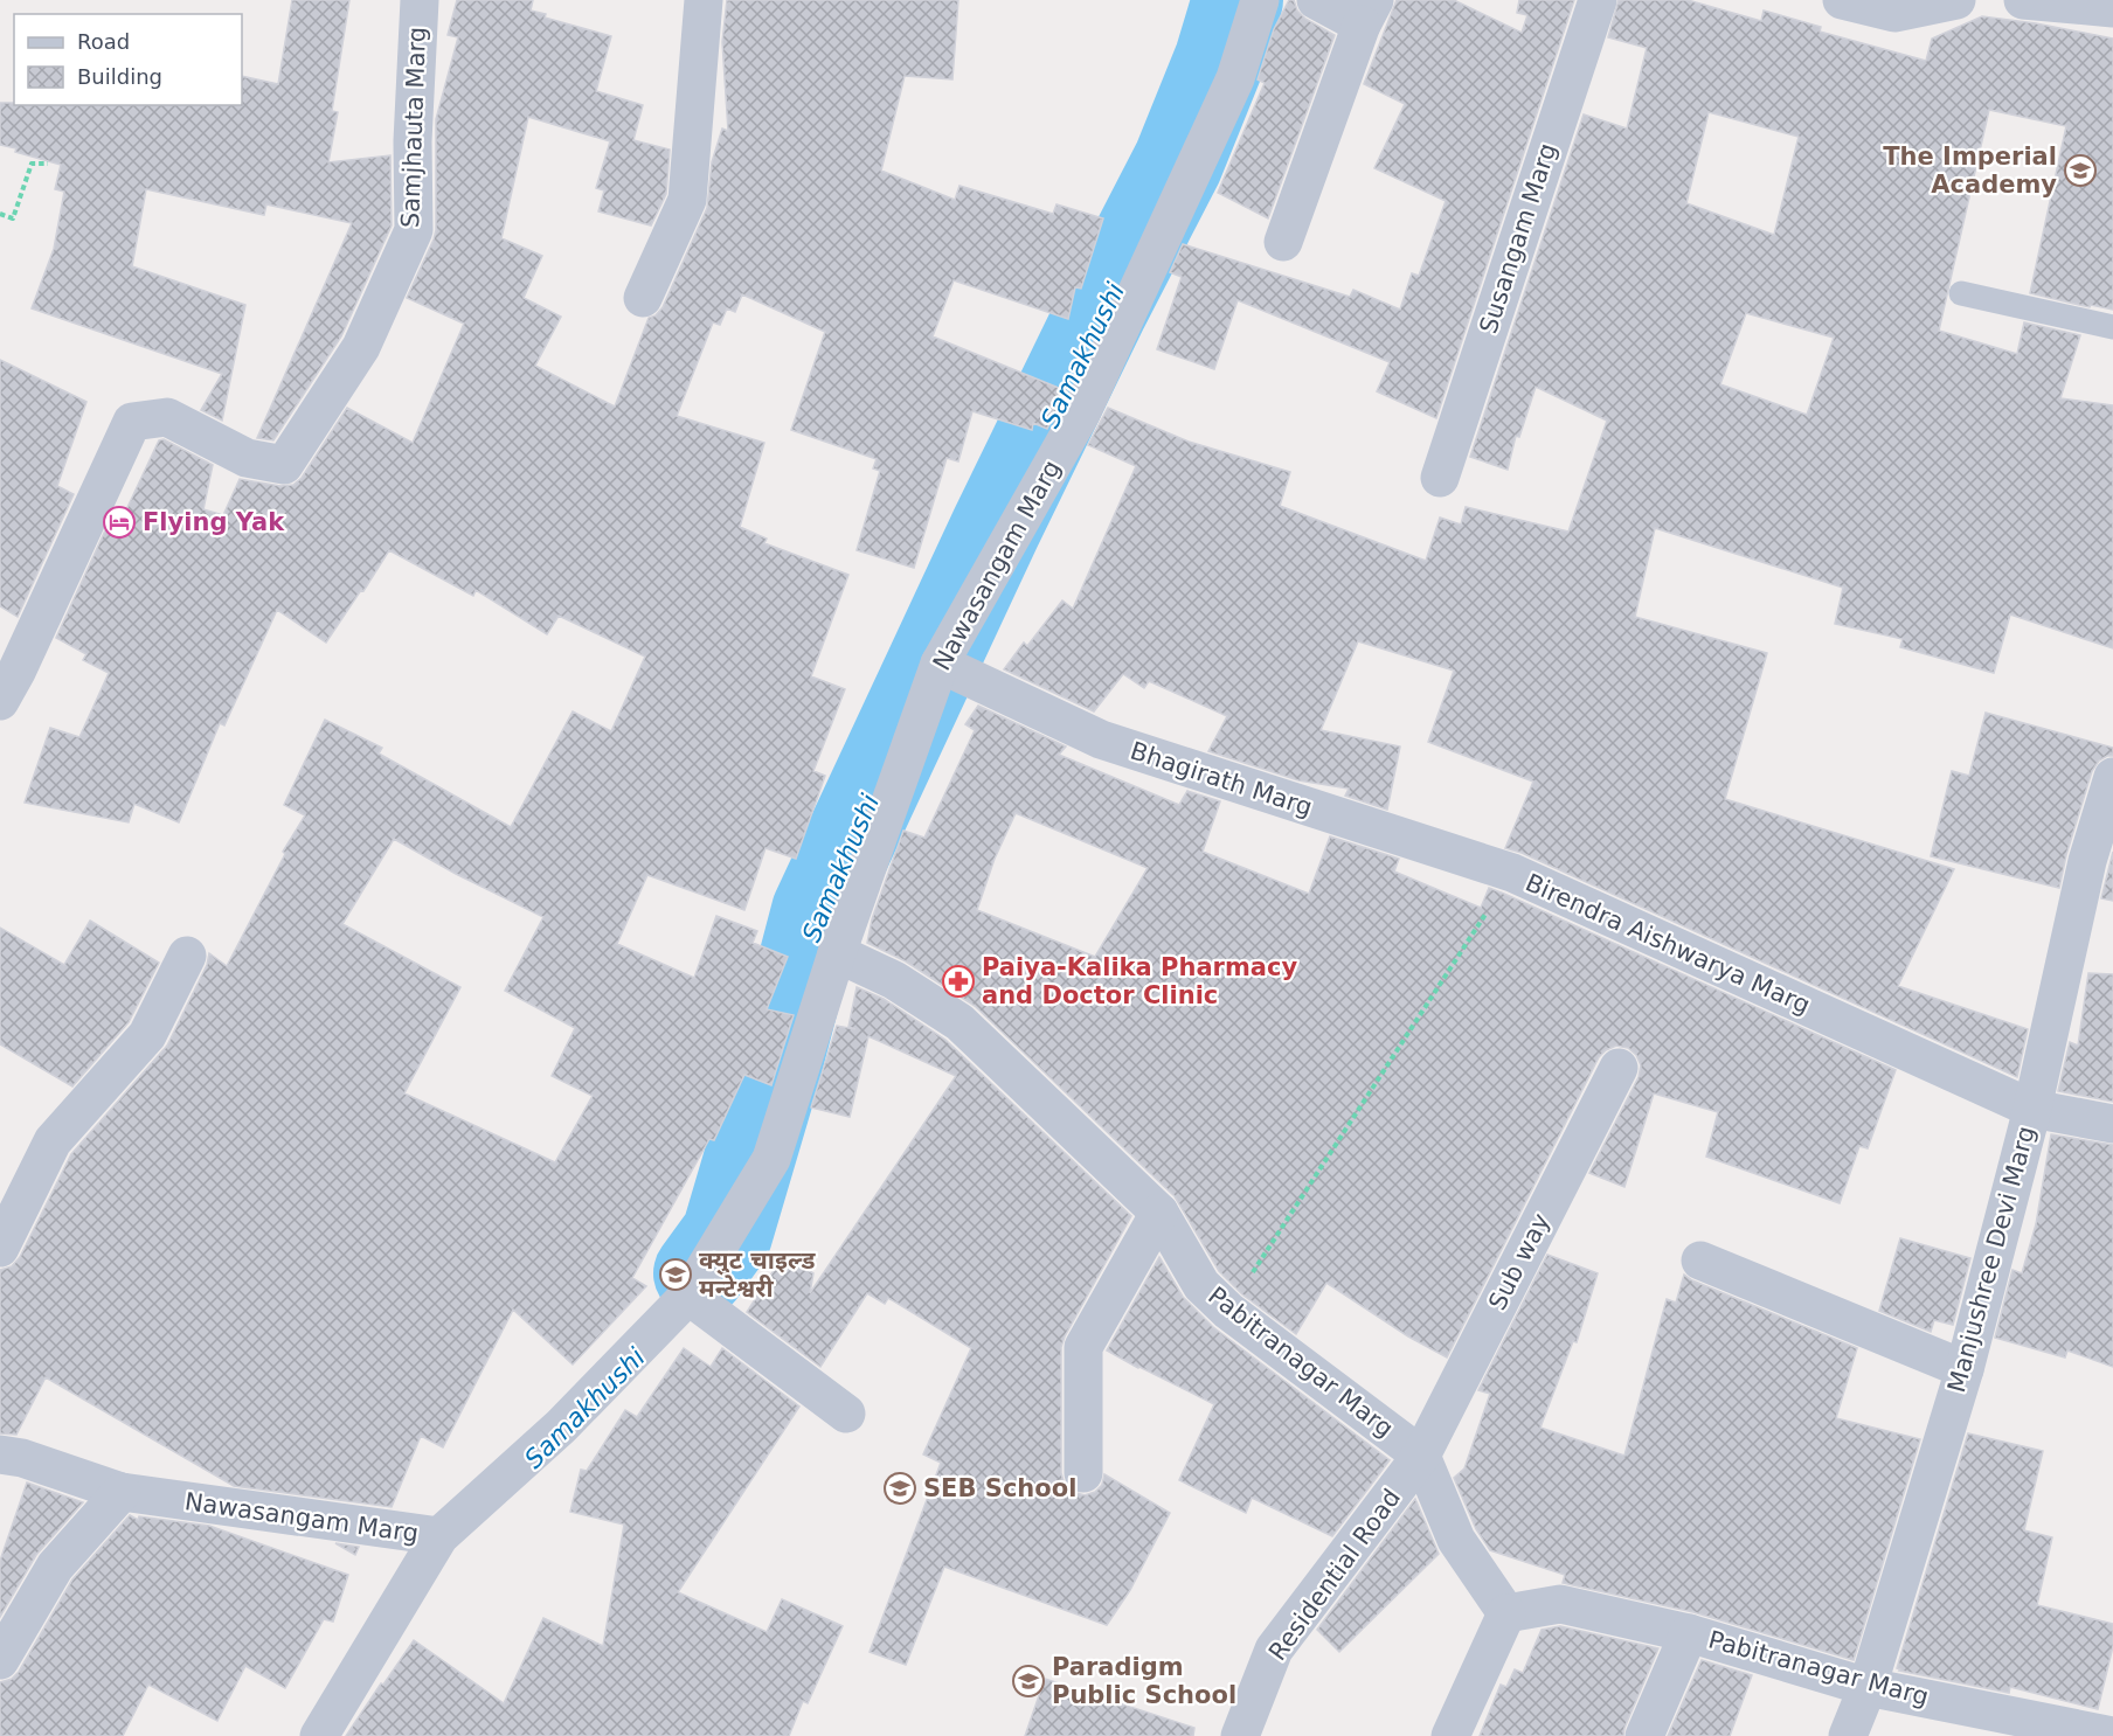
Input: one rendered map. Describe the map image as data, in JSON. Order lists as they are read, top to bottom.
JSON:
{
  "streets": {
    "street": [
      "Samjhauta Marg",
      "Susangam Marg",
      "Nawasangam Marg",
      "Bhagirath Marg",
      "Birendra Aishwarya Marg",
      "Manjushree Devi Marg",
      "Sub way",
      "Pabitranagar Marg",
      "Residential Road"
    ]
  },
  "crossings": [
    ["Nawasangam Marg", "Bhagirath Marg"],
    ["Nawasangam Marg", "Pabitranagar Marg"],
    ["Bhagirath Marg", "Birendra Aishwarya Marg"],
    ["Birendra Aishwarya Marg", "Manjushree Devi Marg"],
    ["Birendra Aishwarya Marg", "Pabitranagar Marg"],
    ["Manjushree Devi Marg", "Pabitranagar Marg"],
    ["Sub way", "Pabitranagar Marg"],
    ["Sub way", "Residential Road"],
    ["Pabitranagar Marg", "Residential Road"]
  ],
  "water": ["Samakhushi"],
  "places": {
    "school or university": [
      "The Imperial Academy",
      "क्युट चाइल्ड मन्टेश्वरी",
      "SEB School",
      "Paradigm Public School"
    ],
    "hotel": ["Flying Yak"],
    "pharmacy": ["Paiya-Kalika Pharmacy and Doctor Clinic"]
  },
  "legend": ["Road", "Building"]
}
